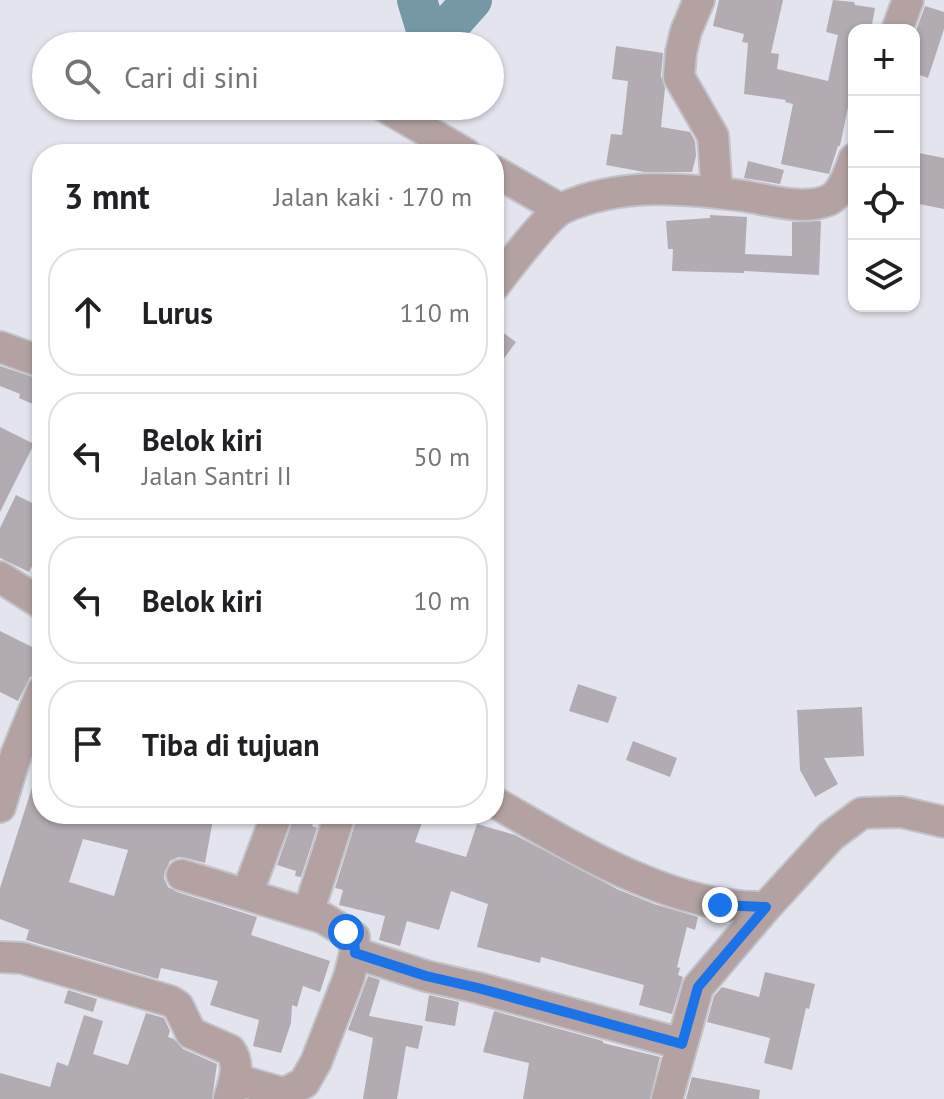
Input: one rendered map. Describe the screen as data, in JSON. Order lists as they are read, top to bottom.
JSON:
{
  "page": {
    "map_buttons": ["+", "−"],
    "search": "Cari di sini",
    "heading": ["3 mnt", "Jalan kaki · 170 m"],
    "list": [
      ["Lurus", "110 m"],
      ["Belok kiri", "Jalan Santri II", "50 m"],
      ["Belok kiri", "10 m"],
      "Tiba di tujuan"
    ]
  }
}
